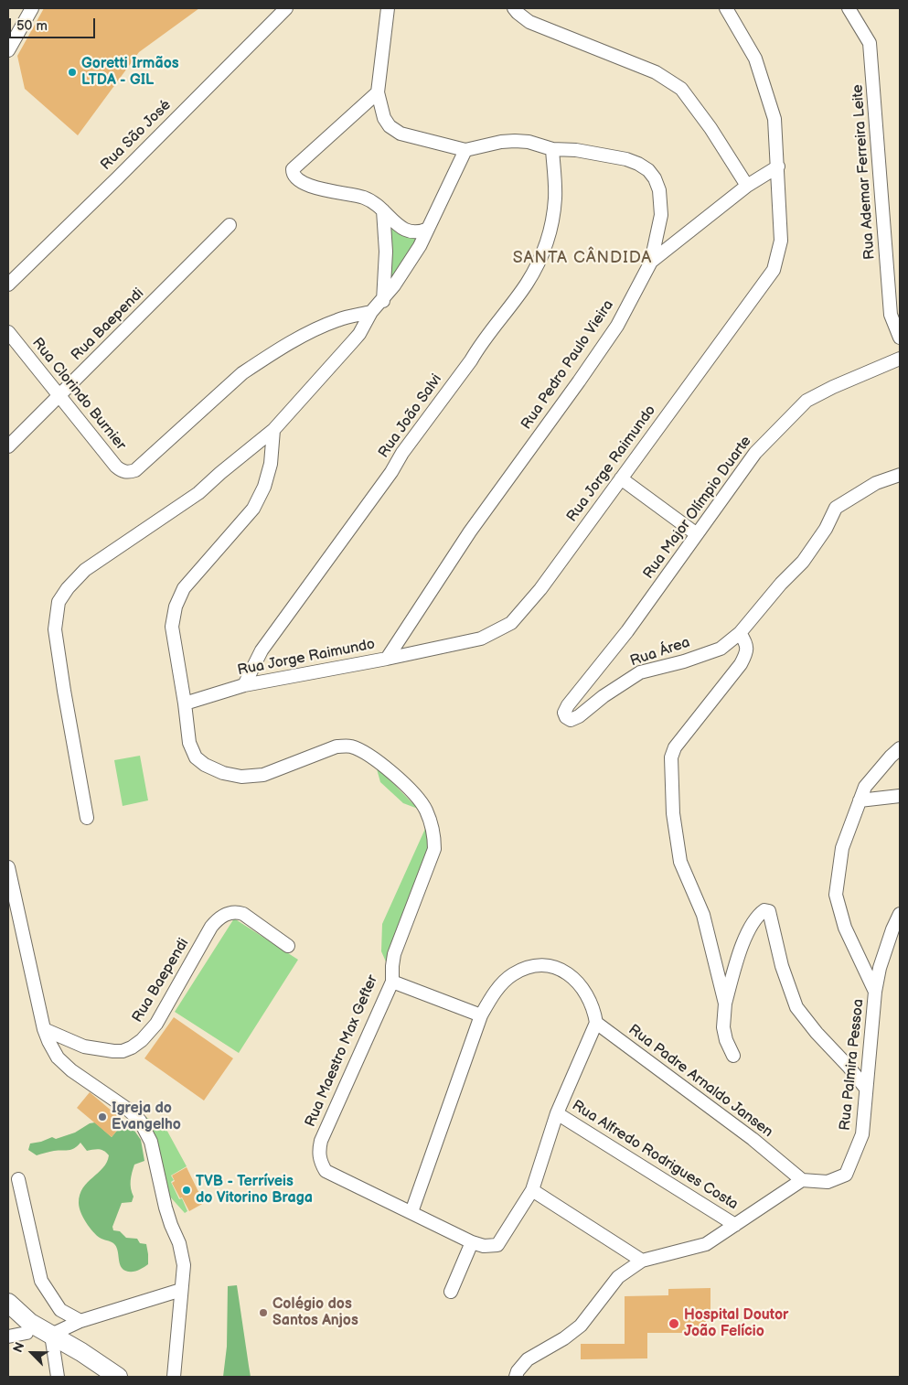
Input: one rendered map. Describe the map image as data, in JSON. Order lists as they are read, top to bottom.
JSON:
{
  "streets": {
    "street": [
      "Rua São José",
      "Rua Ademar Ferreira Leite",
      "Rua Baependi",
      "Rua Pedro Paulo Vieira",
      "Rua Clorindo Burnier",
      "Rua João Salvi",
      "Rua Jorge Raimundo",
      "Rua Major Olímpio Duarte",
      "Rua Área",
      "Rua Maestro Max Gefter",
      "Rua Palmira Pessoa",
      "Rua Padre Arnaldo Jansen",
      "Rua Alfredo Rodrigues Costa"
    ]
  },
  "crossings": [
    ["Rua Baependi", "Rua Clorindo Burnier"],
    ["Rua Pedro Paulo Vieira", "Rua João Salvi"],
    ["Rua Pedro Paulo Vieira", "Rua Jorge Raimundo"],
    ["Rua João Salvi", "Rua Jorge Raimundo"],
    ["Rua Jorge Raimundo", "Rua Maestro Max Gefter"],
    ["Rua Major Olímpio Duarte", "Rua Área"],
    ["Rua Palmira Pessoa", "Rua Padre Arnaldo Jansen"]
  ],
  "districts": ["SANTA CÂNDIDA"],
  "places": [
    "Goretti Irmãos LTDA - GIL",
    "Igreja do Evangelho",
    "TVB - Terríveis do Vitorino Braga",
    "Colégio dos Santos Anjos",
    "Hospital Doutor João Felício"
  ],
  "scale_bar": "50 m",
  "north": "top left"
}
